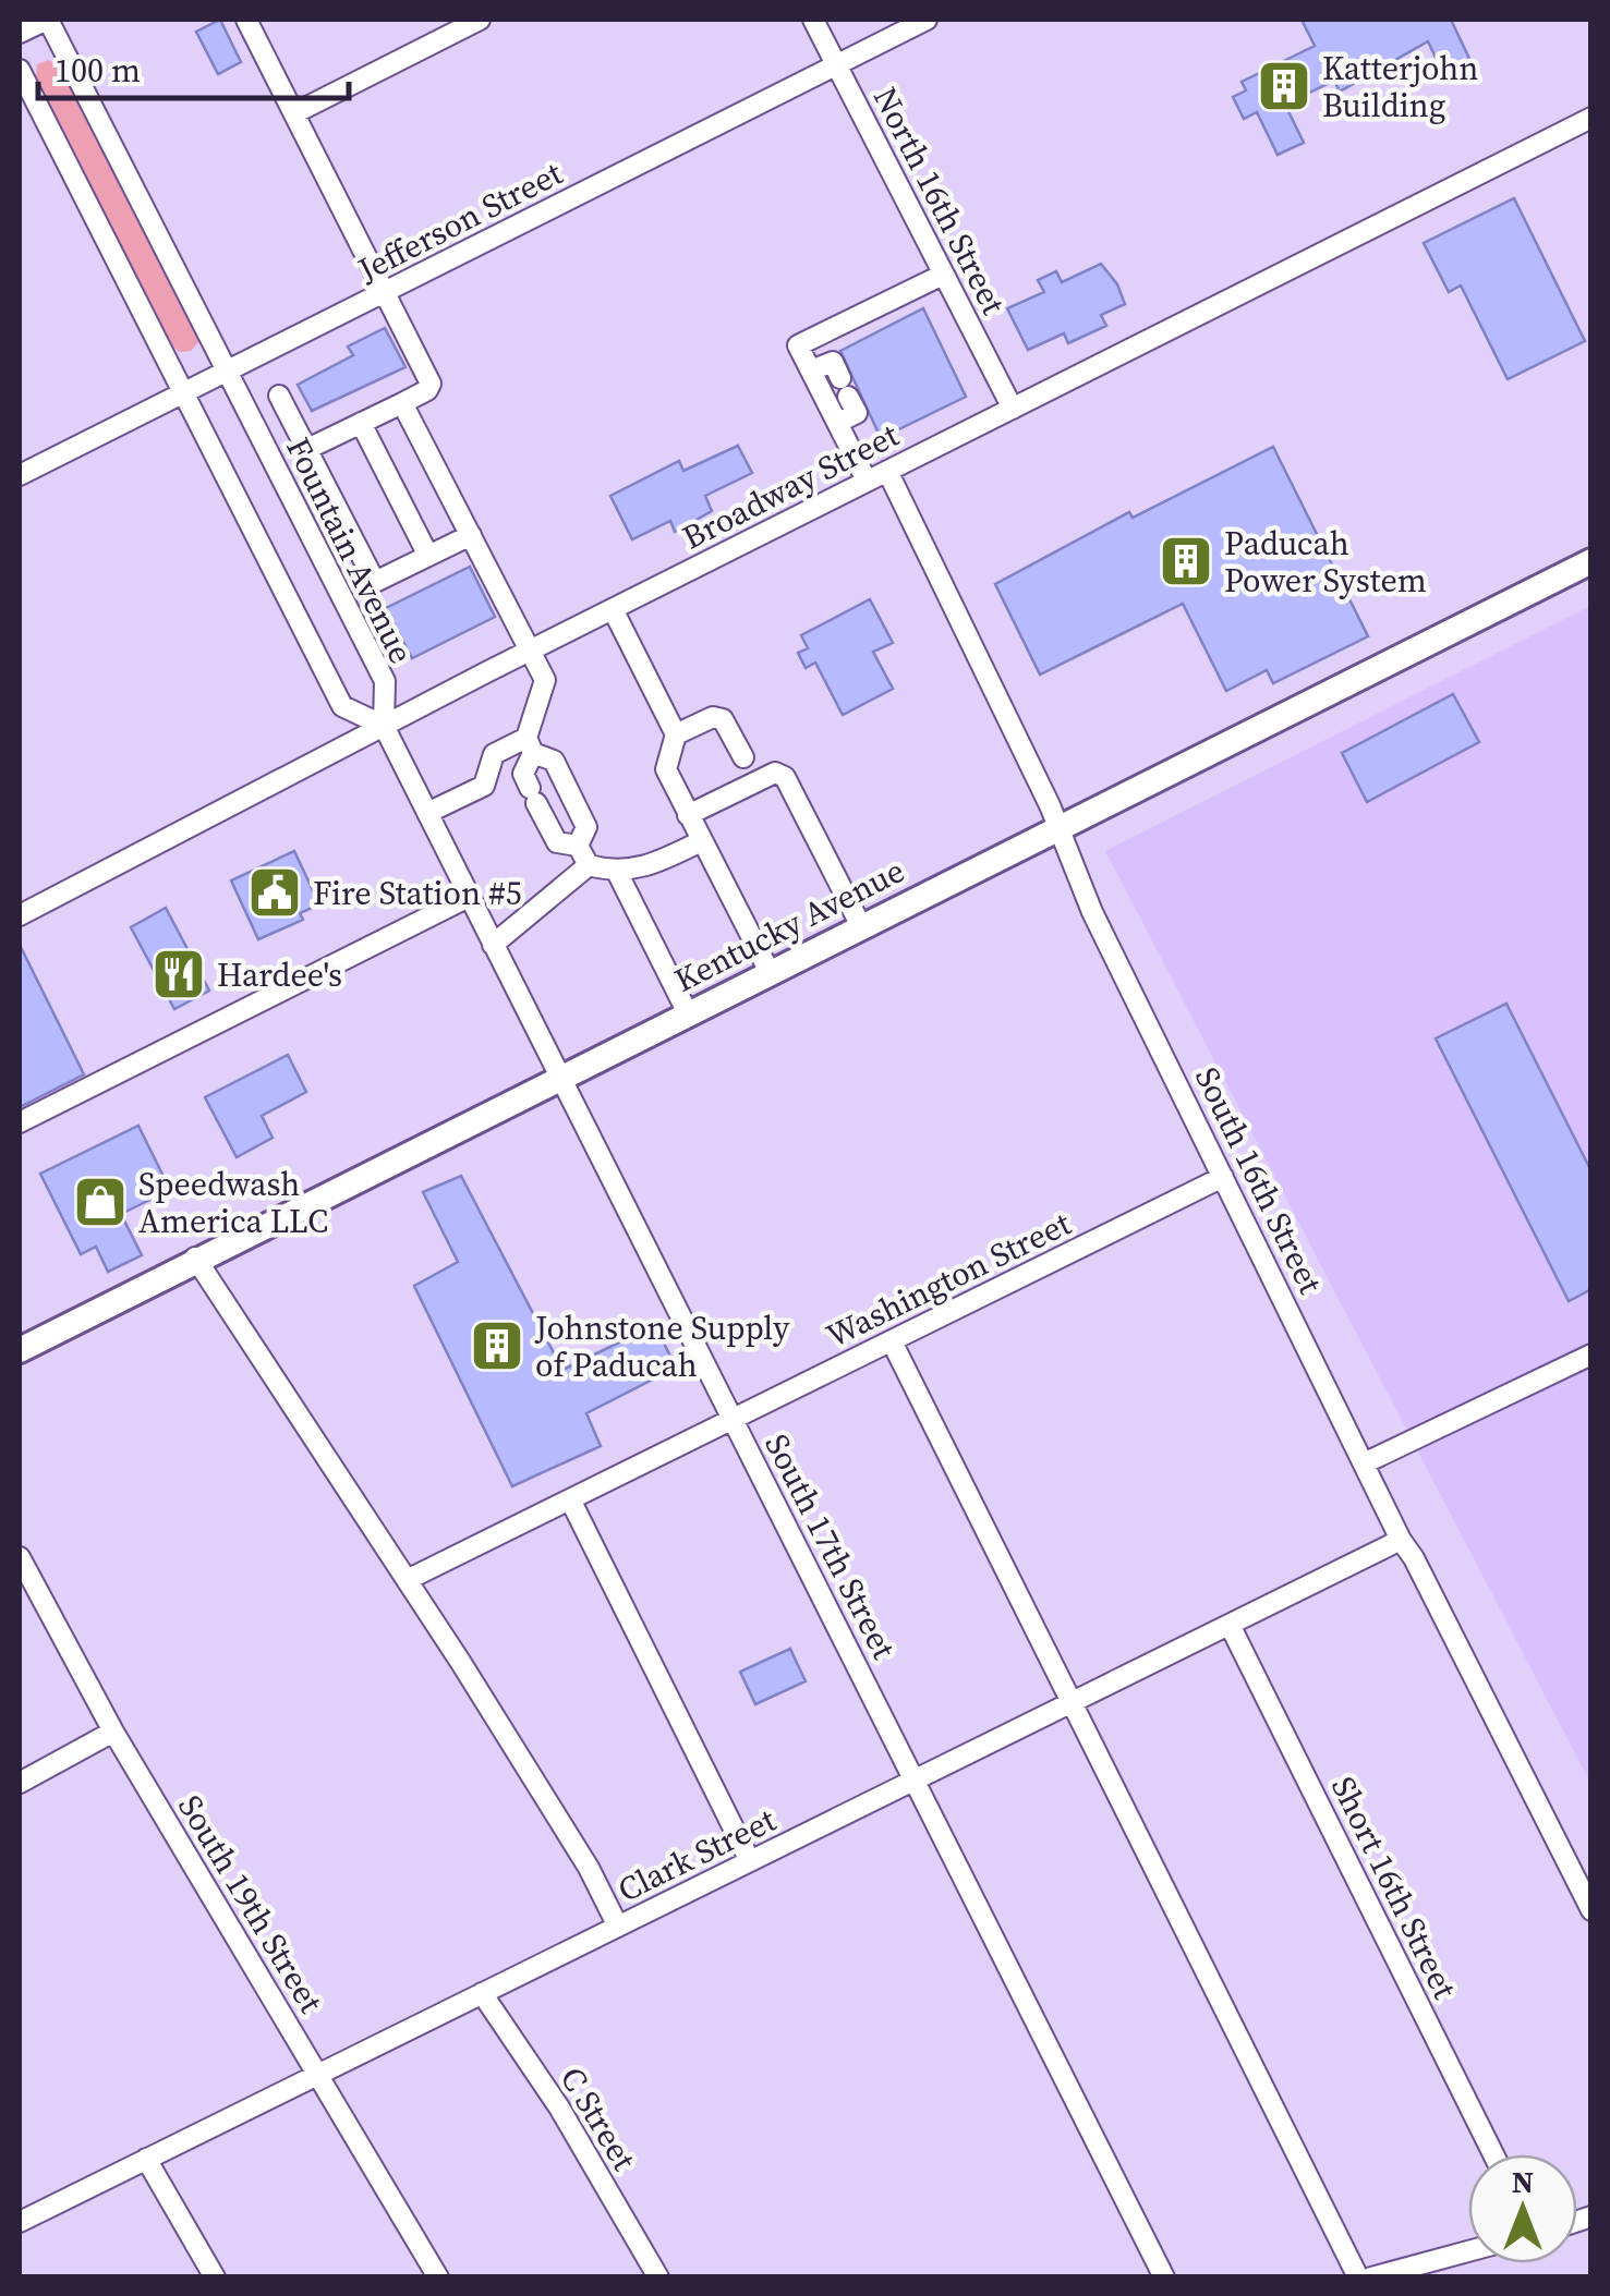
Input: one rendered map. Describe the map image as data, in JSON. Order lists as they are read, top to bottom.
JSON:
{
  "streets": {
    "main road": ["Kentucky Avenue"],
    "street": [
      "North 16th Street",
      "Jefferson Street",
      "Broadway Street",
      "Fountain Avenue",
      "South 16th Street",
      "Washington Street",
      "South 17th Street",
      "Clark Street",
      "Short 16th Street",
      "South 19th Street",
      "C Street"
    ]
  },
  "crossings": [
    ["North 16th Street", "Jefferson Street"],
    ["North 16th Street", "Broadway Street"],
    ["Jefferson Street", "Fountain Avenue"],
    ["Broadway Street", "Fountain Avenue"],
    ["Broadway Street", "South 16th Street"],
    ["Broadway Street", "South 17th Street"],
    ["Fountain Avenue", "South 17th Street"],
    ["Kentucky Avenue", "South 16th Street"],
    ["Kentucky Avenue", "South 17th Street"],
    ["South 16th Street", "Washington Street"],
    ["South 16th Street", "Clark Street"],
    ["Washington Street", "South 17th Street"],
    ["South 17th Street", "Clark Street"],
    ["Clark Street", "Short 16th Street"],
    ["Clark Street", "South 19th Street"],
    ["Clark Street", "C Street"]
  ],
  "places": {
    "building": ["Katterjohn Building", "Paducah Power System", "Johnstone Supply of Paducah"],
    "public building": ["Fire Station #5"],
    "restaurant": ["Hardee's"],
    "shop": ["Speedwash America LLC"]
  },
  "scale_bar": "100 m",
  "north": "top"
}
